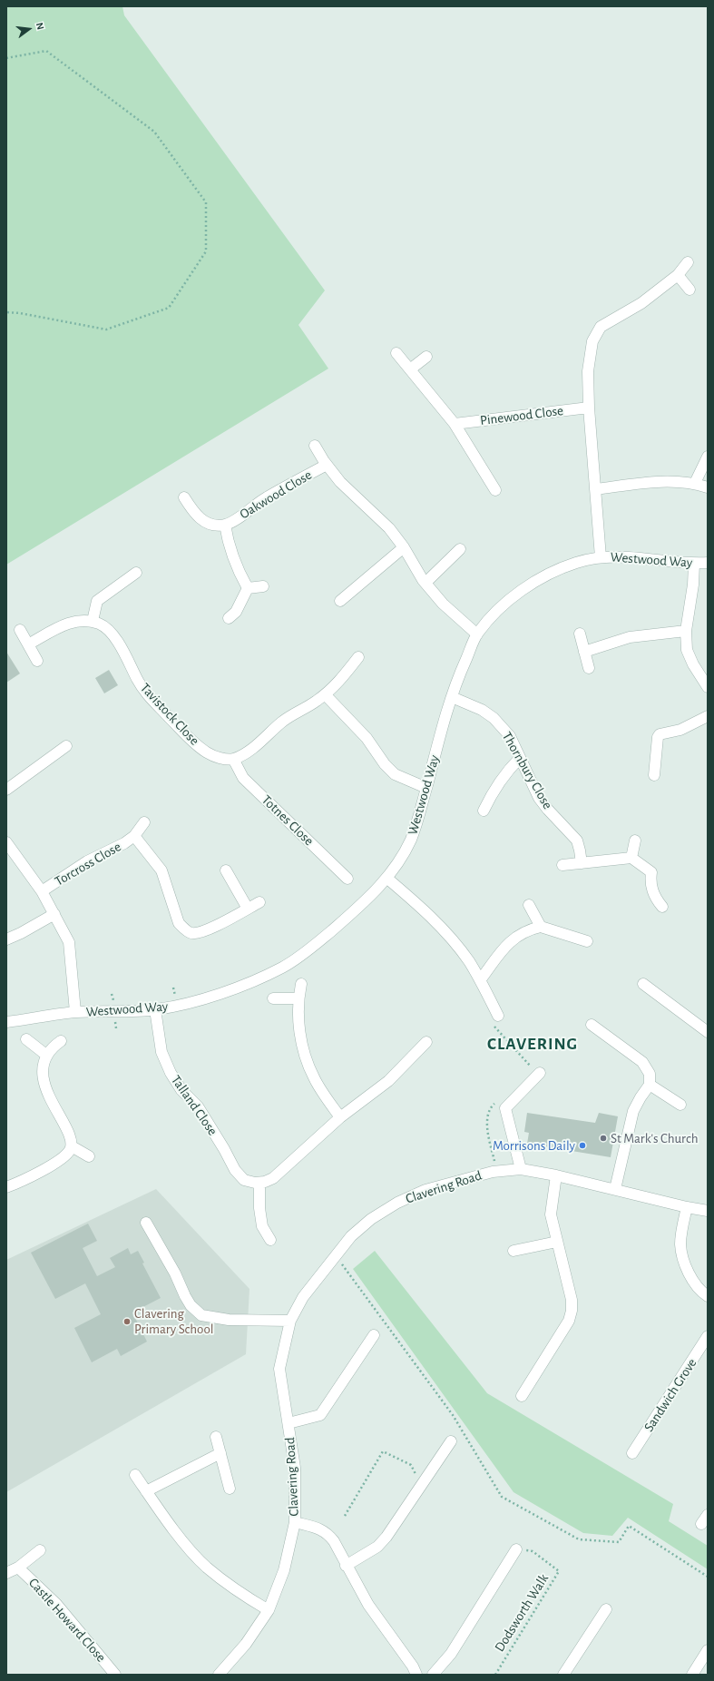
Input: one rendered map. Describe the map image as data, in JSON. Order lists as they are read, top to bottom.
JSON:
{
  "streets": {
    "street": [
      "Pinewood Close",
      "Oakwood Close",
      "Westwood Way",
      "Tavistock Close",
      "Thornbury Close",
      "Totnes Close",
      "Torcross Close",
      "Talland Close",
      "Clavering Road",
      "Sandwich Grove",
      "Castle Howard Close"
    ],
    "path": ["Dodsworth Walk"]
  },
  "crossings": [
    ["Oakwood Close", "Westwood Way"],
    ["Westwood Way", "Thornbury Close"],
    ["Westwood Way", "Torcross Close"],
    ["Westwood Way", "Talland Close"],
    ["Tavistock Close", "Totnes Close"]
  ],
  "districts": ["CLAVERING"],
  "places": ["St Mark's Church", "Morrisons Daily", "Clavering Primary School"],
  "north": "right"
}
